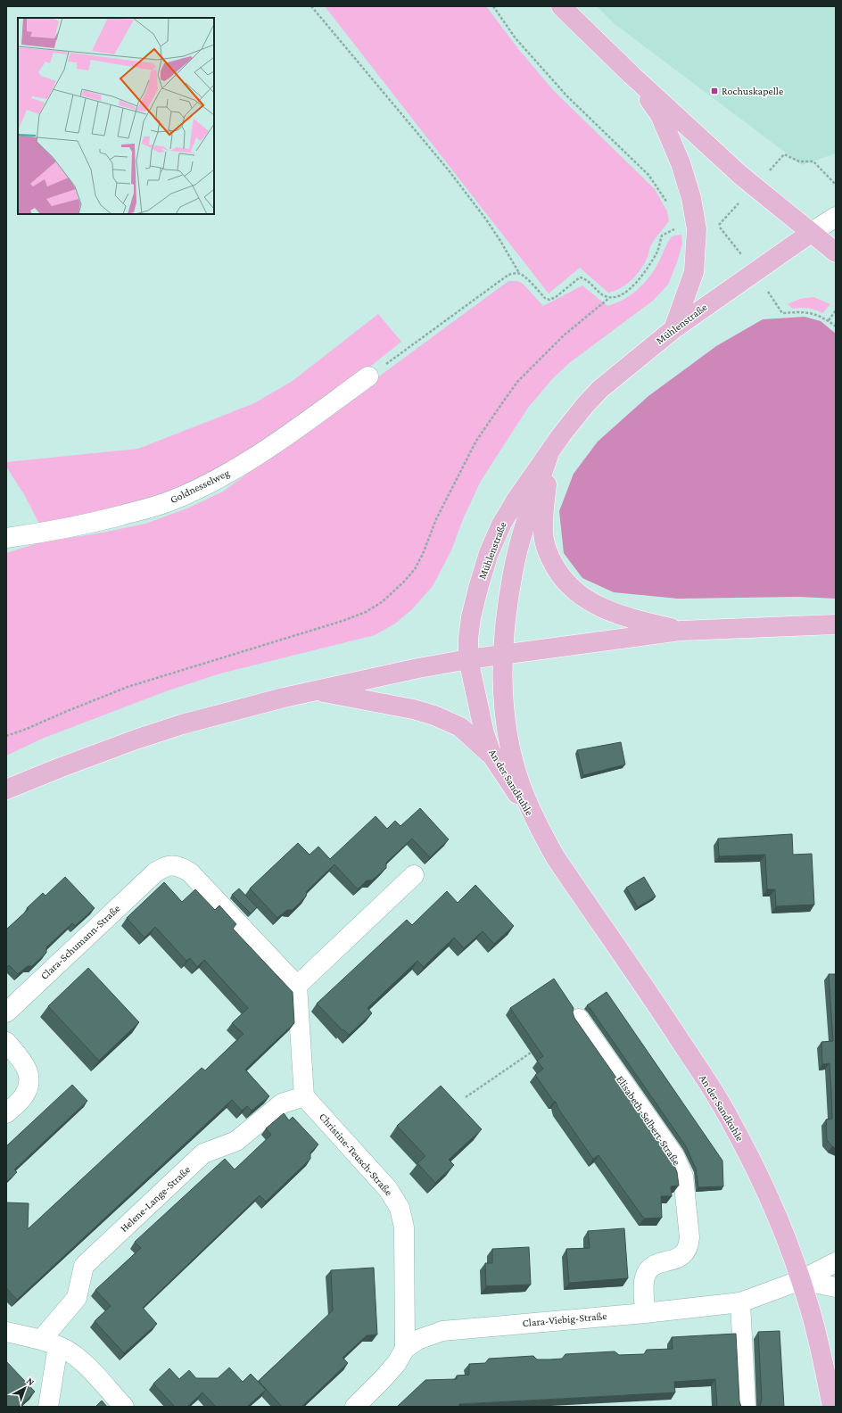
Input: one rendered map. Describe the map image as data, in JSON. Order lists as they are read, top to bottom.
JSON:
{
  "streets": {
    "main road": ["Mühlenstraße", "An der Sandkuhle"],
    "street": [
      "Goldnesselweg",
      "Clara-Schumann-Straße",
      "Elisabeth-Selbert-Straße",
      "Christine-Teusch-Straße",
      "Helene-Lange-Straße",
      "Clara-Viebig-Straße"
    ]
  },
  "crossings": [
    ["Mühlenstraße", "An der Sandkuhle"],
    ["An der Sandkuhle", "Clara-Viebig-Straße"],
    ["Elisabeth-Selbert-Straße", "Clara-Viebig-Straße"],
    ["Christine-Teusch-Straße", "Helene-Lange-Straße"],
    ["Christine-Teusch-Straße", "Clara-Viebig-Straße"]
  ],
  "places": {
    "transit": ["Rochuskapelle"]
  },
  "north": "top right"
}
